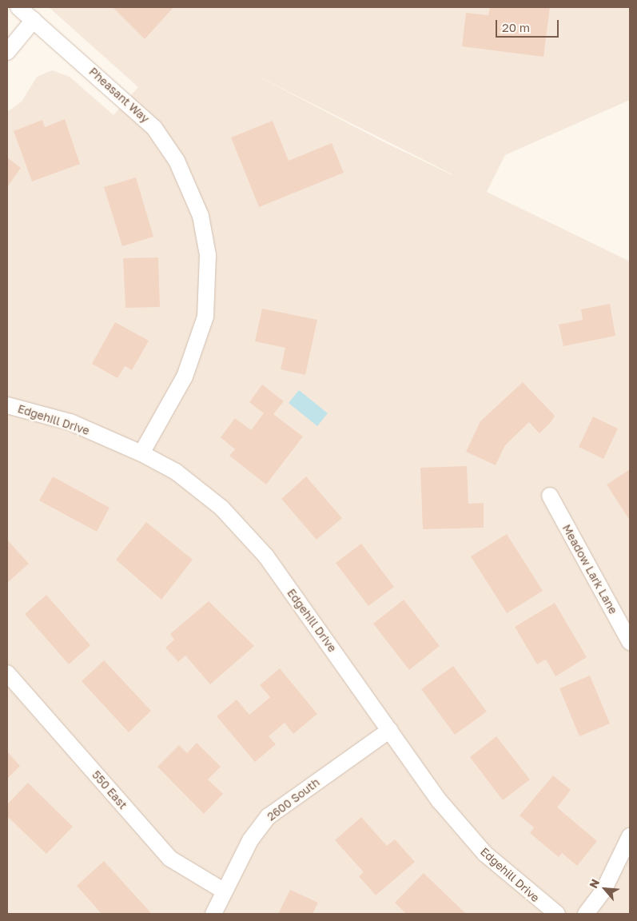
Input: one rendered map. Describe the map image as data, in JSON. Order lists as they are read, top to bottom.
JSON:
{
  "streets": {
    "street": [
      "Pheasant Way",
      "Edgehill Drive",
      "Meadow Lark Lane",
      "550 East",
      "2600 South"
    ]
  },
  "crossings": [
    ["Pheasant Way", "Edgehill Drive"],
    ["Edgehill Drive", "2600 South"],
    ["550 East", "2600 South"]
  ],
  "scale_bar": "20 m",
  "north": "top left"
}
